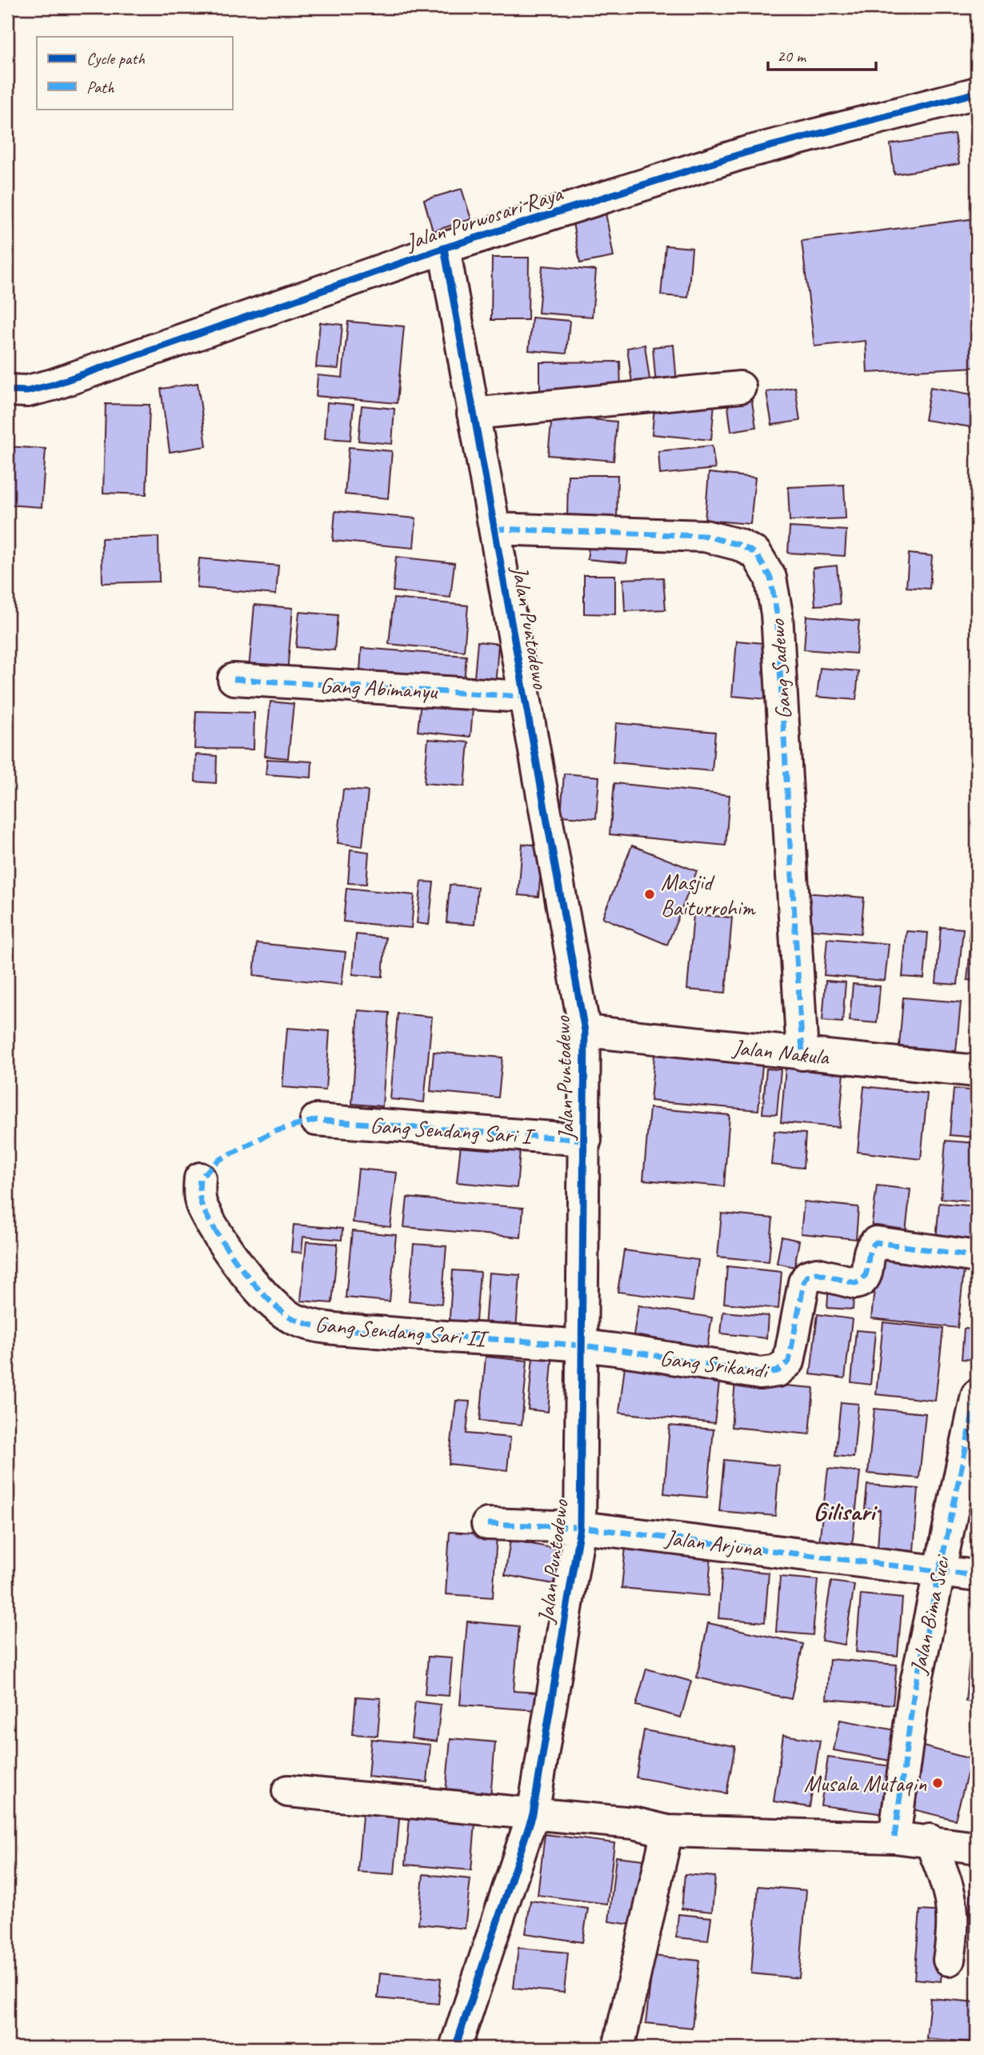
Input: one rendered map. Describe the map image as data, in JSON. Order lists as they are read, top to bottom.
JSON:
{
  "streets": {
    "street": [
      "Jalan Purwosari Raya",
      "Jalan Puntodewo",
      "Gang Sadewo",
      "Gang Abimanyu",
      "Jalan Nakula",
      "Gang Sendang Sari I",
      "Gang Sendang Sari II",
      "Gang Srikandi",
      "Jalan Arjuna",
      "Jalan Bima Suci"
    ]
  },
  "crossings": [
    ["Jalan Purwosari Raya", "Jalan Puntodewo"],
    ["Jalan Puntodewo", "Gang Sadewo"],
    ["Jalan Puntodewo", "Gang Abimanyu"],
    ["Jalan Puntodewo", "Jalan Nakula"],
    ["Jalan Puntodewo", "Gang Sendang Sari I"],
    ["Jalan Puntodewo", "Gang Sendang Sari II"],
    ["Jalan Puntodewo", "Gang Srikandi"],
    ["Jalan Puntodewo", "Jalan Arjuna"],
    ["Gang Sadewo", "Jalan Nakula"],
    ["Gang Sendang Sari II", "Gang Srikandi"],
    ["Jalan Arjuna", "Jalan Bima Suci"]
  ],
  "districts": ["Gilisari"],
  "places": ["Masjid Baiturrohim", "Musala Mutaqin"],
  "legend": ["Cycle path", "Path"],
  "scale_bar": "20 m"
}
